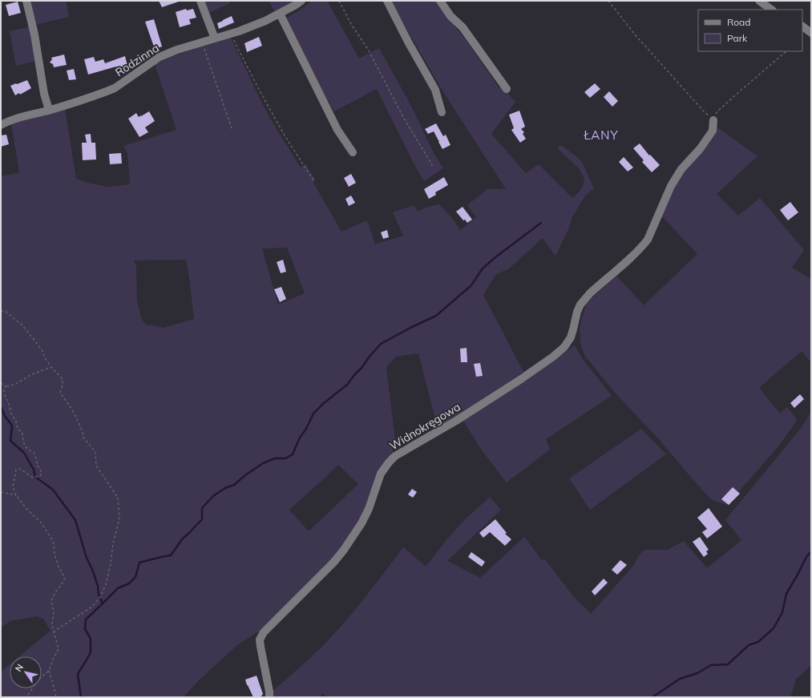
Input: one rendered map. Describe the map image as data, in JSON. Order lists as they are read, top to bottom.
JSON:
{
  "streets": {
    "street": ["Rodzinna", "Widnokręgowa"]
  },
  "districts": ["ŁANY"],
  "legend": ["Road", "Park"],
  "north": "top left"
}
